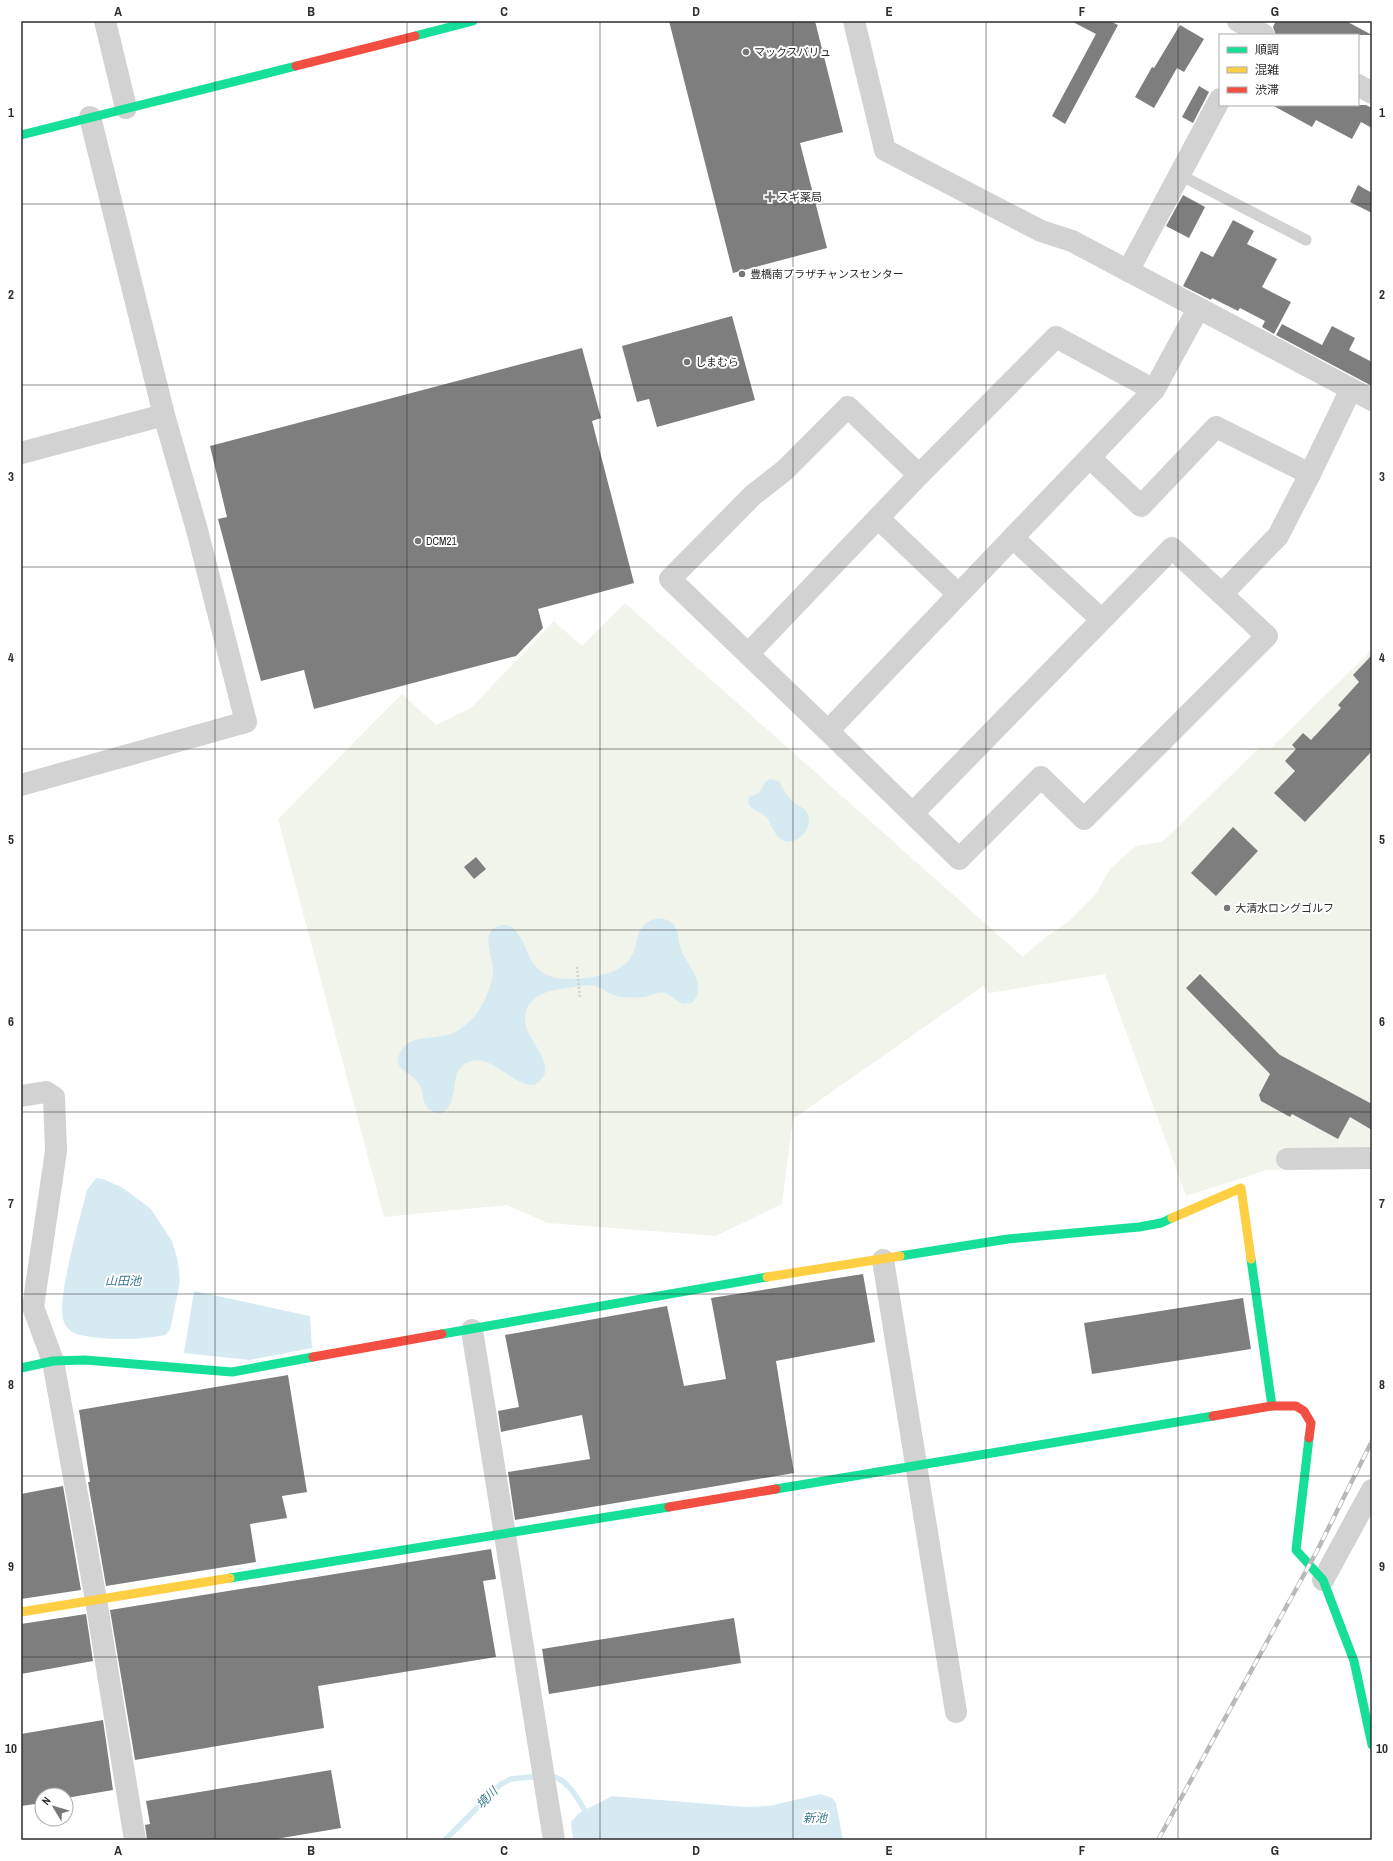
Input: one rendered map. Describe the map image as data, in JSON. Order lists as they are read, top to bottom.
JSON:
{
  "water": ["山田池", "境川", "新池"],
  "places": {
    "other": [
      "マックスバリュ",
      "豊橋南プラザチャンスセンター",
      "しまむら",
      "DCM21",
      "大清水ロングゴルフ"
    ],
    "health": ["スギ薬局"]
  },
  "legend": ["順調", "混雑", "渋滞"],
  "north": "top left",
  "grid": {
    "columns": [
      "A",
      "B",
      "C",
      "D",
      "E",
      "F",
      "G"
    ],
    "rows": [
      "1",
      "2",
      "3",
      "4",
      "5",
      "6",
      "7",
      "8",
      "9",
      "10"
    ]
  }
}
